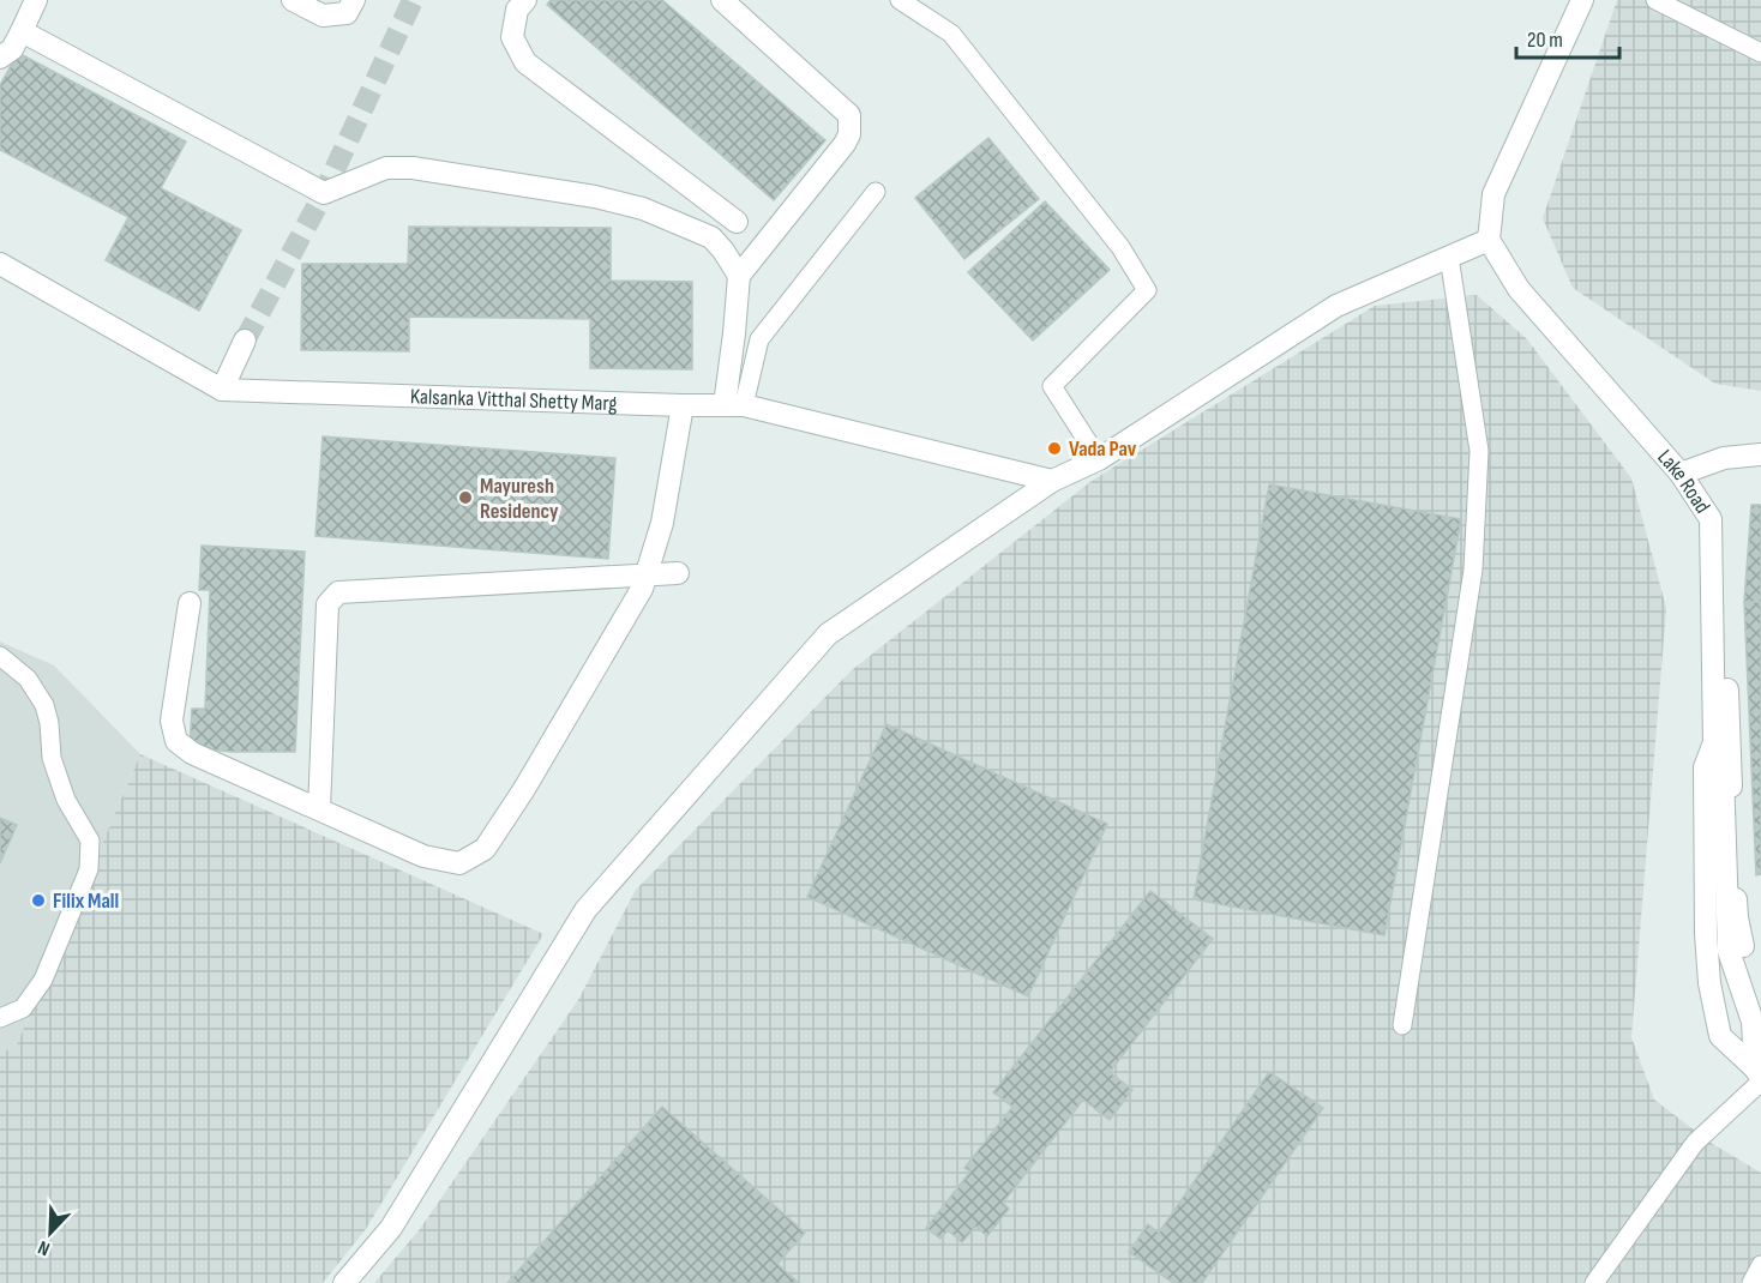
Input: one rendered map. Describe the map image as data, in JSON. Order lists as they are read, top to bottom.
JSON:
{
  "streets": {
    "street": ["Kalsanka Vitthal Shetty Marg", "Lake Road"]
  },
  "places": ["Vada Pav", "Mayuresh Residency", "Filix Mall"],
  "scale_bar": "20 m",
  "north": "bottom left"
}
